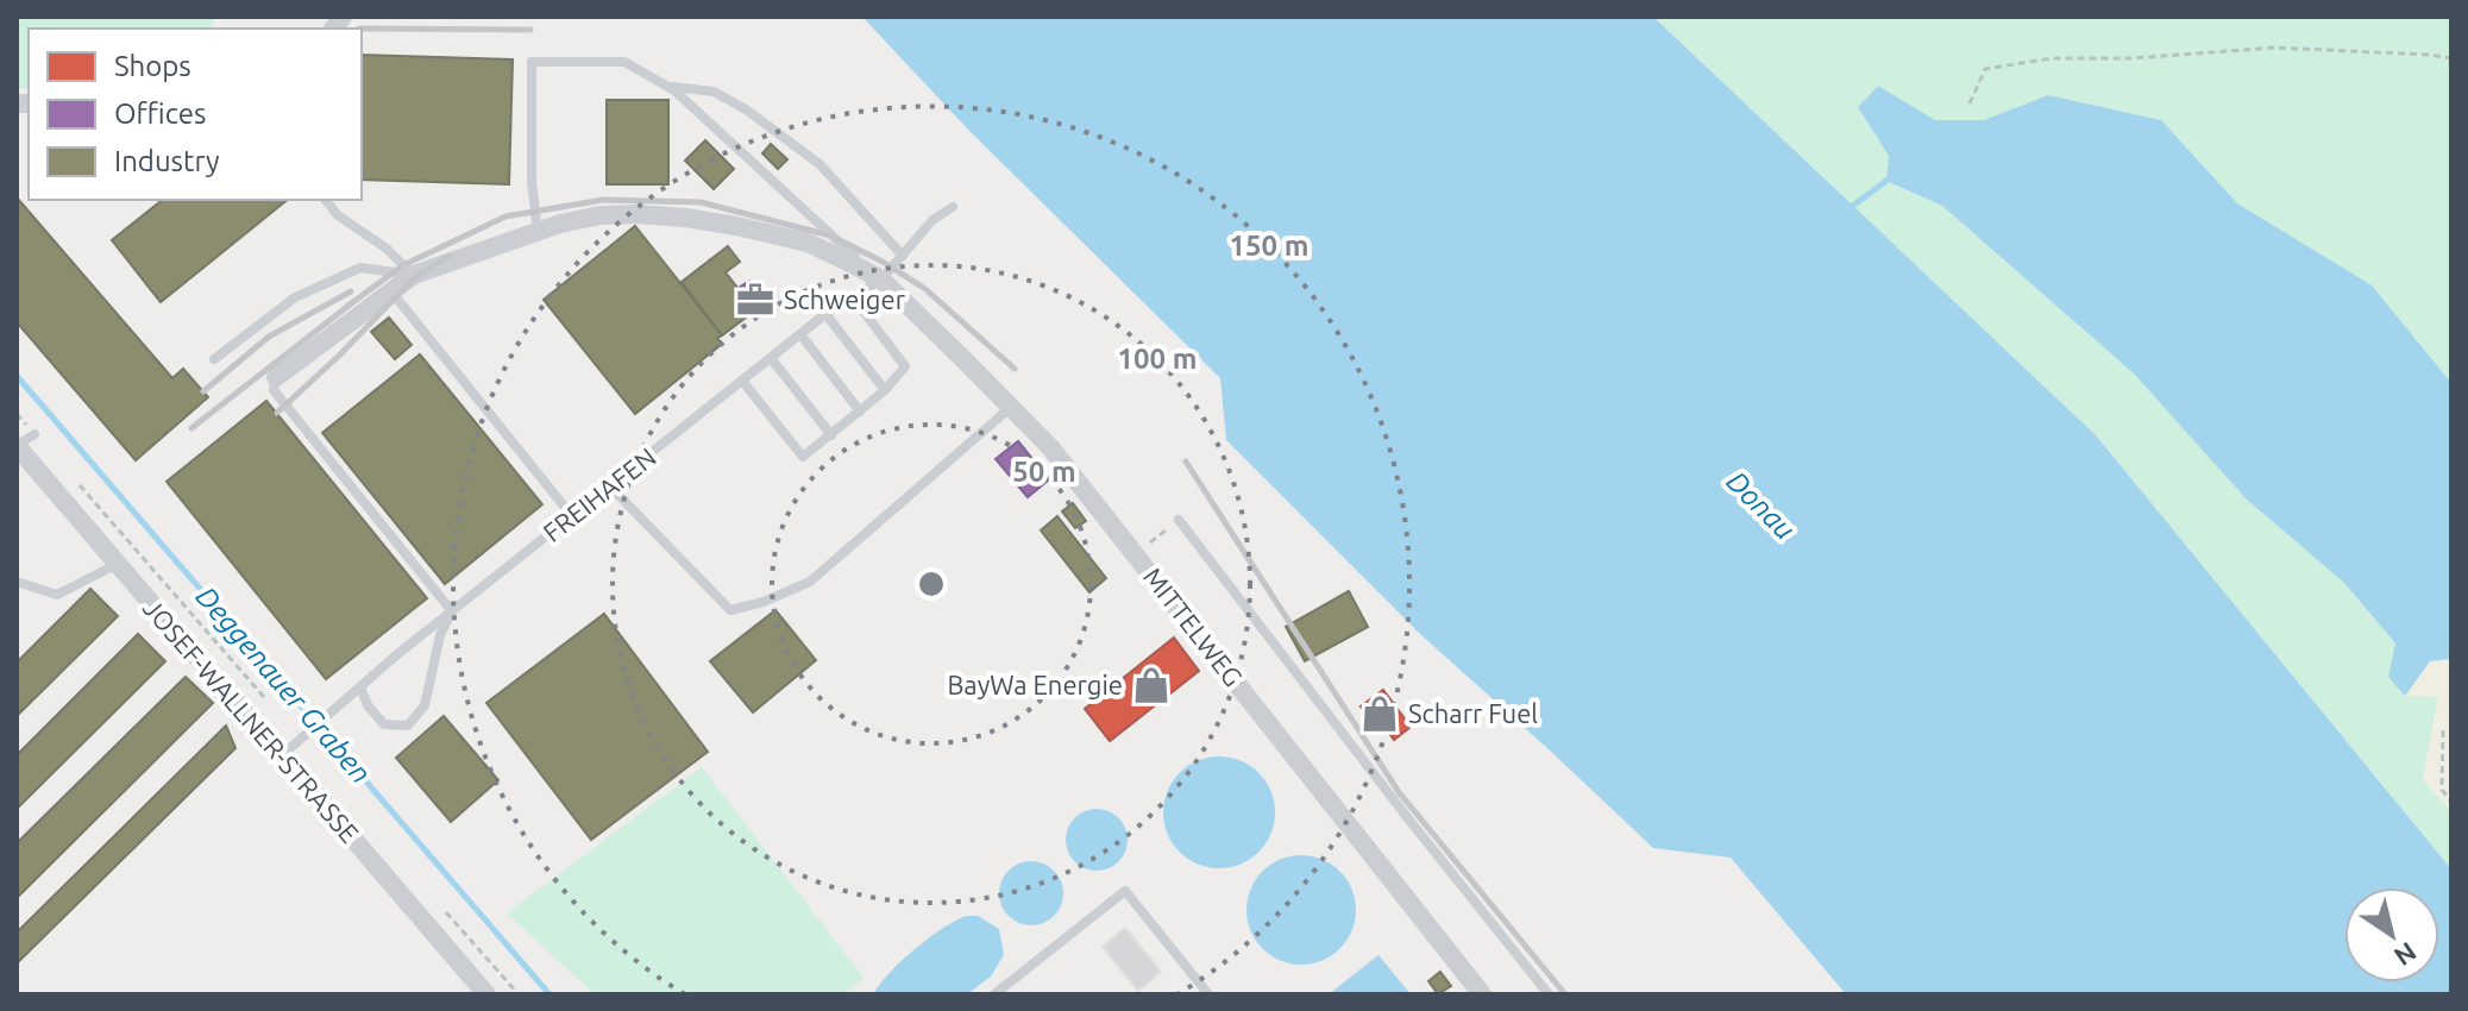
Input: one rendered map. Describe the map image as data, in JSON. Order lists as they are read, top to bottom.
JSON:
{
  "streets": {
    "street": ["MITTELWEG", "JOSEF-WALLNER-STRASSE"],
    "lane": ["FREIHAFEN"]
  },
  "crossings": [
    ["FREIHAFEN", "MITTELWEG"],
    ["FREIHAFEN", "JOSEF-WALLNER-STRASSE"]
  ],
  "water": ["Donau", "Deggenauer Graben"],
  "places": {
    "office": ["Schweiger"],
    "shop": ["BayWa Energie", "Scharr Fuel"]
  },
  "legend": ["Shops", "Offices", "Industry"],
  "north": "bottom right",
  "rings": ["150 m", "100 m", "50 m"]
}
